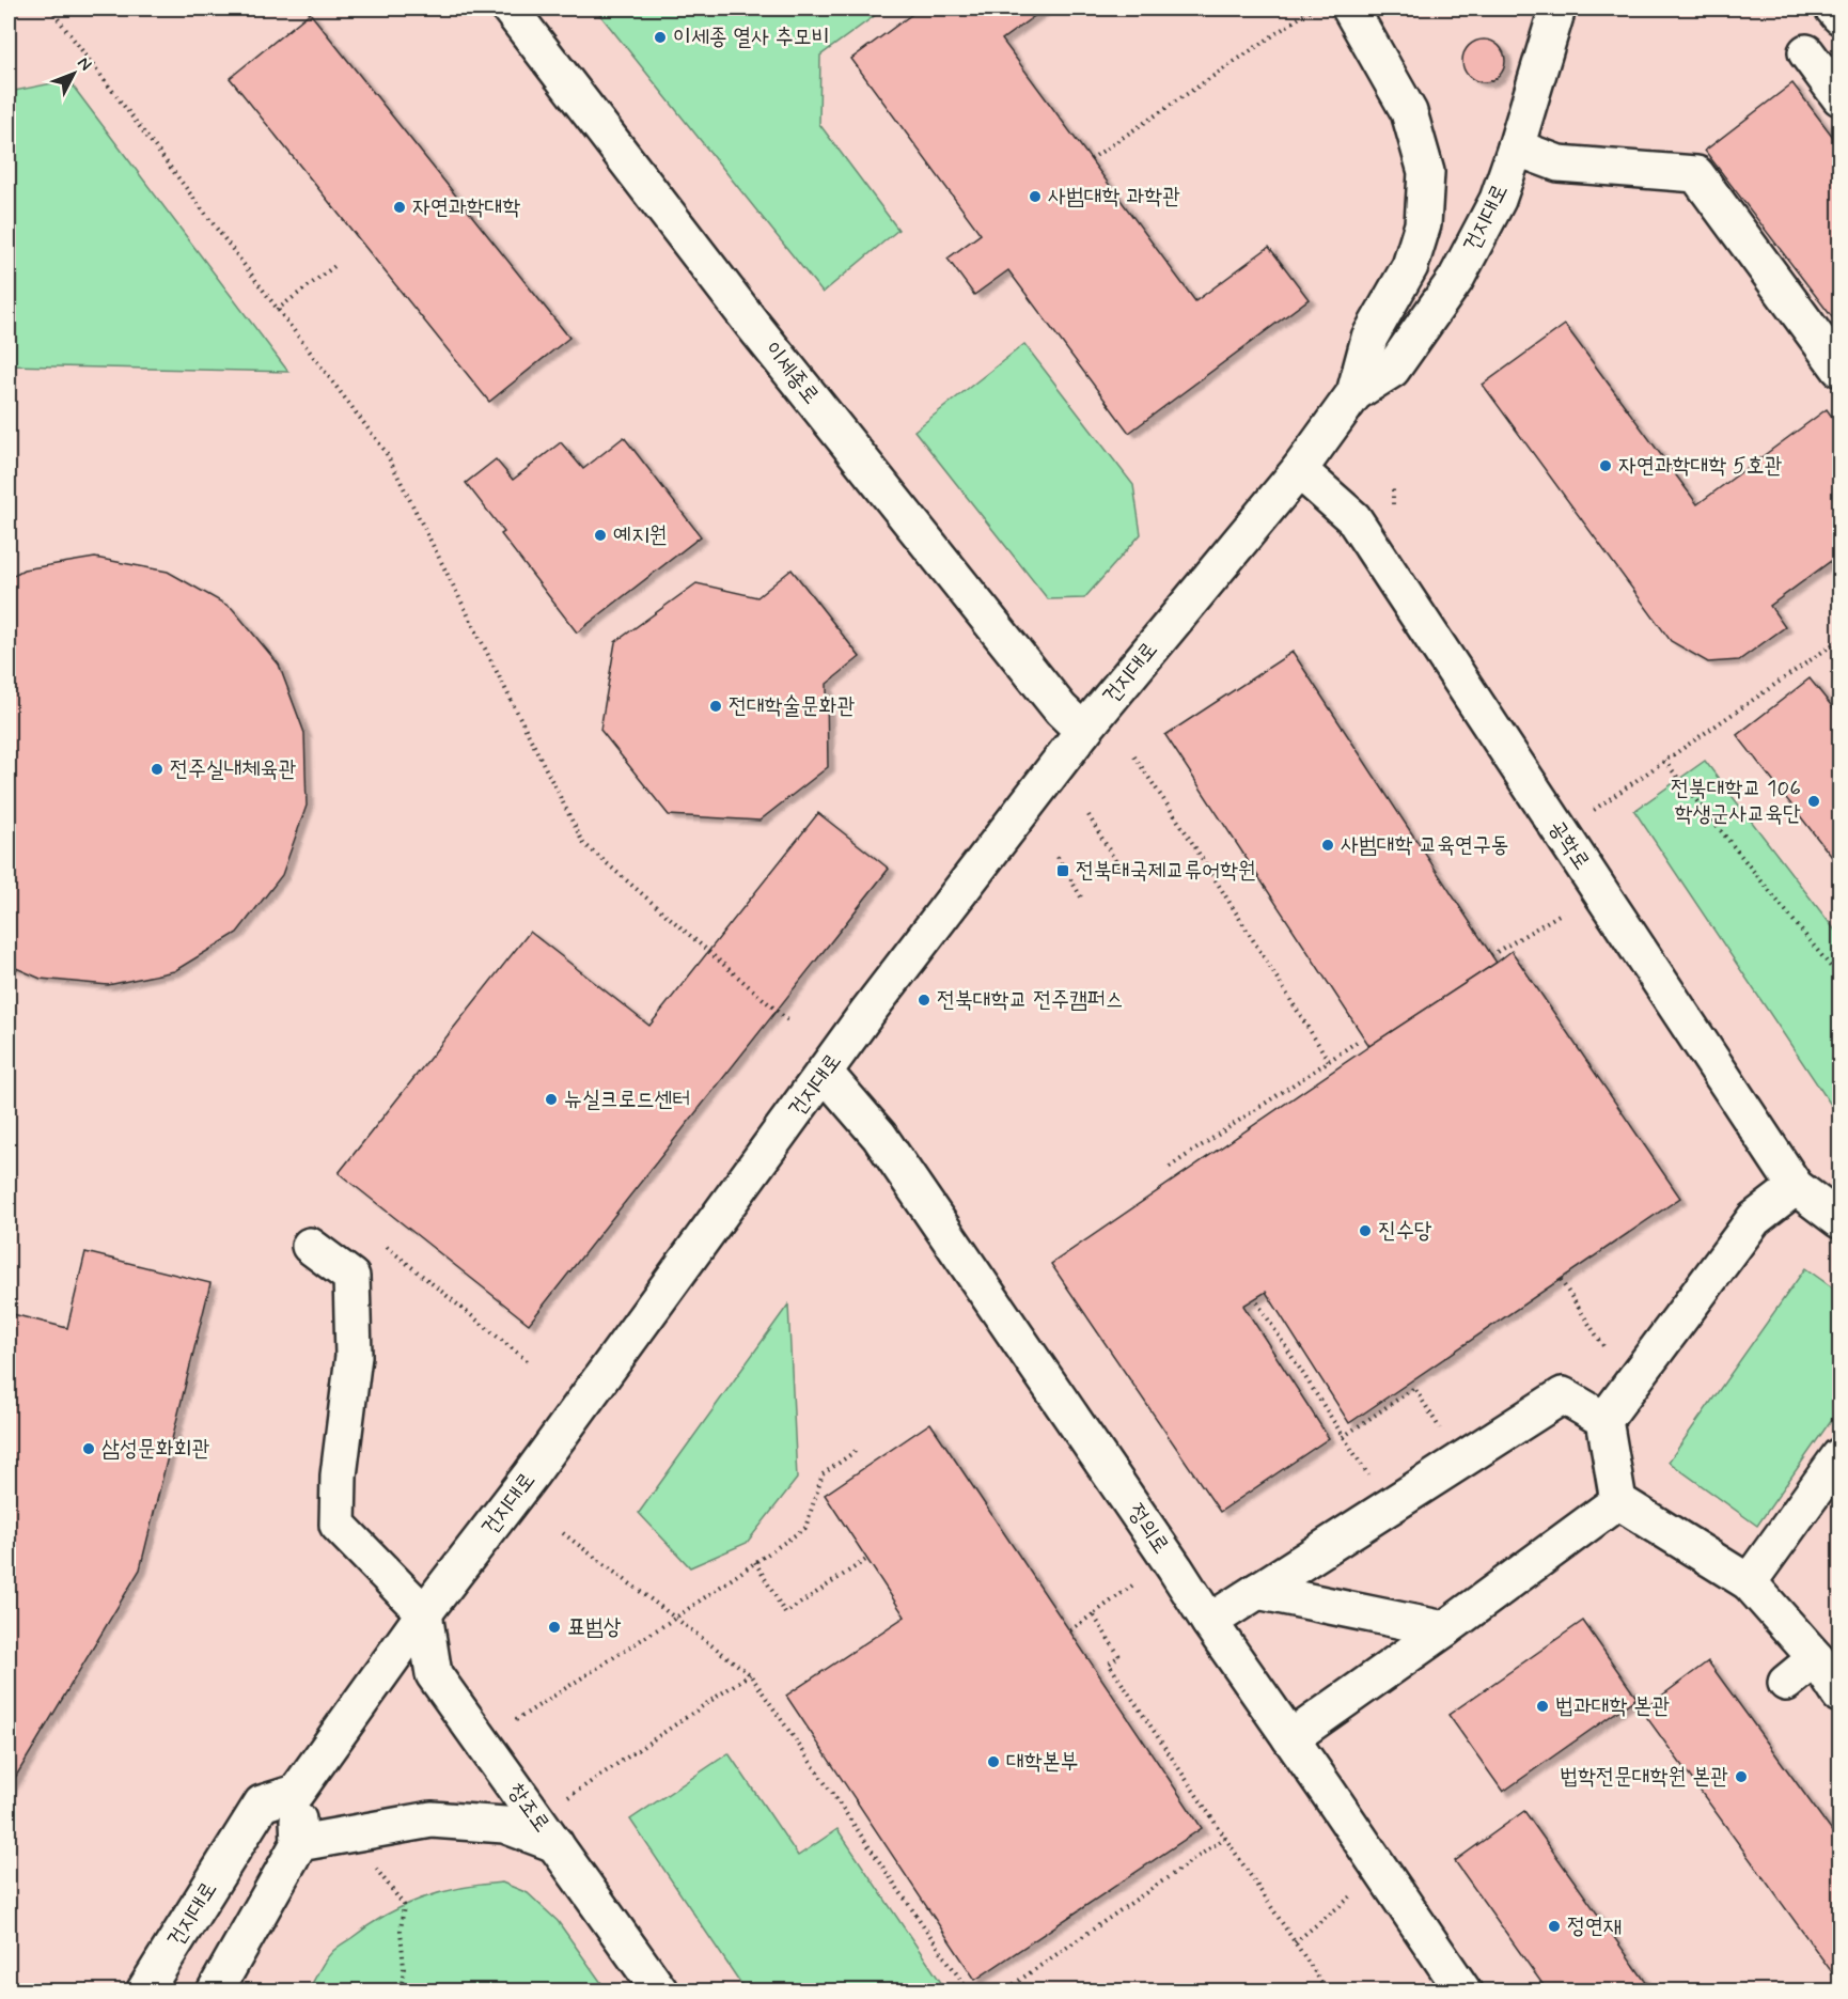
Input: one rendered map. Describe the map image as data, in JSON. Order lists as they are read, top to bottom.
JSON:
{
  "streets": {
    "lane": [
      "건지대로",
      "이세종로",
      "공학로",
      "정의로",
      "창조로"
    ]
  },
  "crossings": [
    ["건지대로", "이세종로"],
    ["건지대로", "공학로"],
    ["건지대로", "정의로"],
    ["건지대로", "창조로"]
  ],
  "places": {
    "other": [
      "이세종 열사 추모비",
      "사범대학 과학관",
      "자연과학대학",
      "자연과학대학 5호관",
      "예지원",
      "전대학술문화관",
      "전주실내체육관",
      "전북대학교 106 학생군사교육단",
      "사범대학 교육연구동",
      "전북대학교 전주캠퍼스",
      "뉴실크로드센터",
      "진수당",
      "삼성문화회관",
      "표범상",
      "법과대학 본관",
      "대학본부",
      "법학전문대학원 본관",
      "정연재"
    ],
    "transit": ["전북대국제교류어학원"]
  },
  "north": "top right"
}
